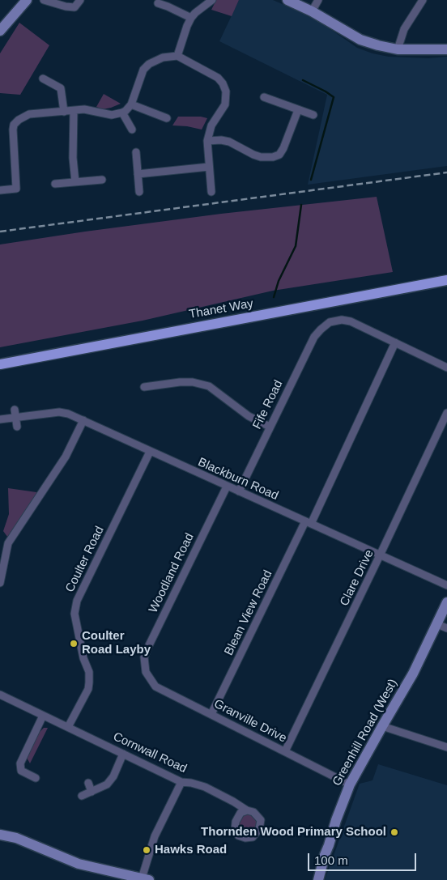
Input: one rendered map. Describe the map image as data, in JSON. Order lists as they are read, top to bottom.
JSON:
{
  "streets": {
    "main road": ["Thanet Way"],
    "street": [
      "Fife Road",
      "Blackburn Road",
      "Coulter Road",
      "Woodland Road",
      "Clare Drive",
      "Blean View Road",
      "Granville Drive",
      "Greenhill Road (West)",
      "Cornwall Road"
    ]
  },
  "crossings": [
    ["Fife Road", "Blackburn Road"],
    ["Fife Road", "Blean View Road"],
    ["Blackburn Road", "Coulter Road"],
    ["Blackburn Road", "Woodland Road"],
    ["Blackburn Road", "Clare Drive"],
    ["Blackburn Road", "Blean View Road"],
    ["Coulter Road", "Cornwall Road"],
    ["Woodland Road", "Granville Drive"],
    ["Clare Drive", "Granville Drive"],
    ["Blean View Road", "Granville Drive"],
    ["Granville Drive", "Greenhill Road (West)"]
  ],
  "places": ["Coulter Road Layby", "Thornden Wood Primary School", "Hawks Road"],
  "scale_bar": "100 m"
}
